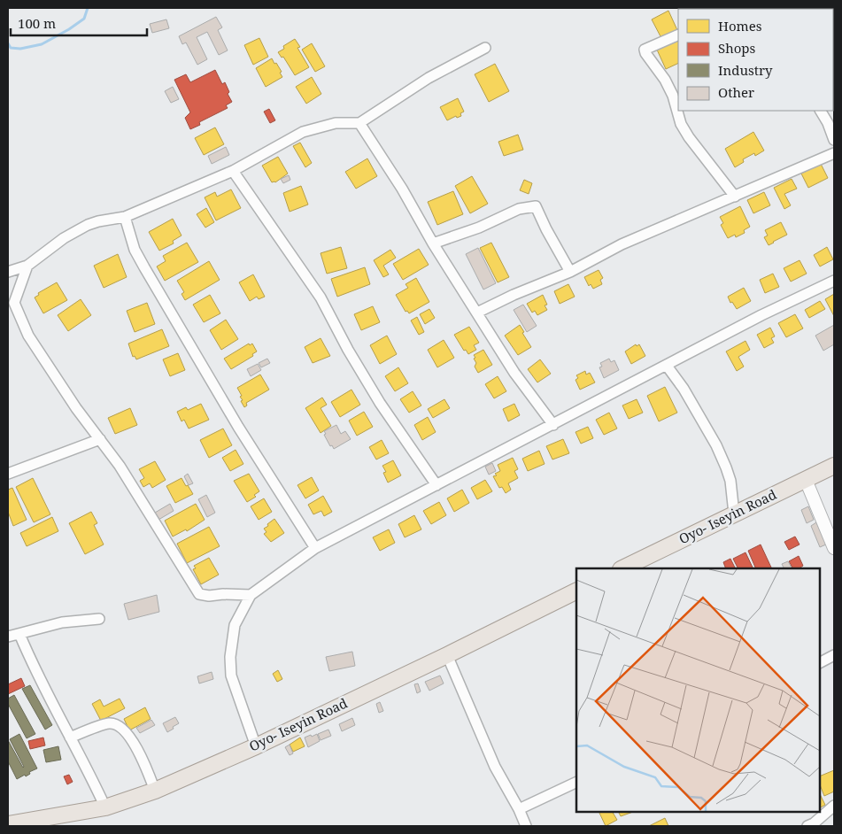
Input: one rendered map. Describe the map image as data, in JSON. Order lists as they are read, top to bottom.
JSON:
{
  "streets": {
    "main road": ["Oyo- Iseyin Road"]
  },
  "legend": [
    "Homes",
    "Shops",
    "Industry",
    "Other"
  ],
  "scale_bar": "100 m"
}
